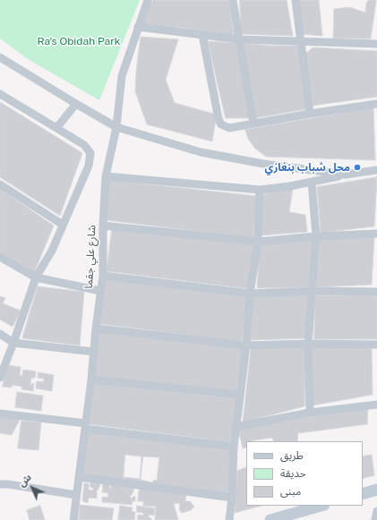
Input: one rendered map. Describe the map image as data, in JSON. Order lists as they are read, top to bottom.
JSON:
{
  "streets": {
    "street": ["شارع علي جقما"]
  },
  "parks": ["Ra's Obidah Park"],
  "places": ["محل شباب بنغازي"],
  "legend": ["طريق", "حديقة", "مبنى"],
  "north": "top left"
}
